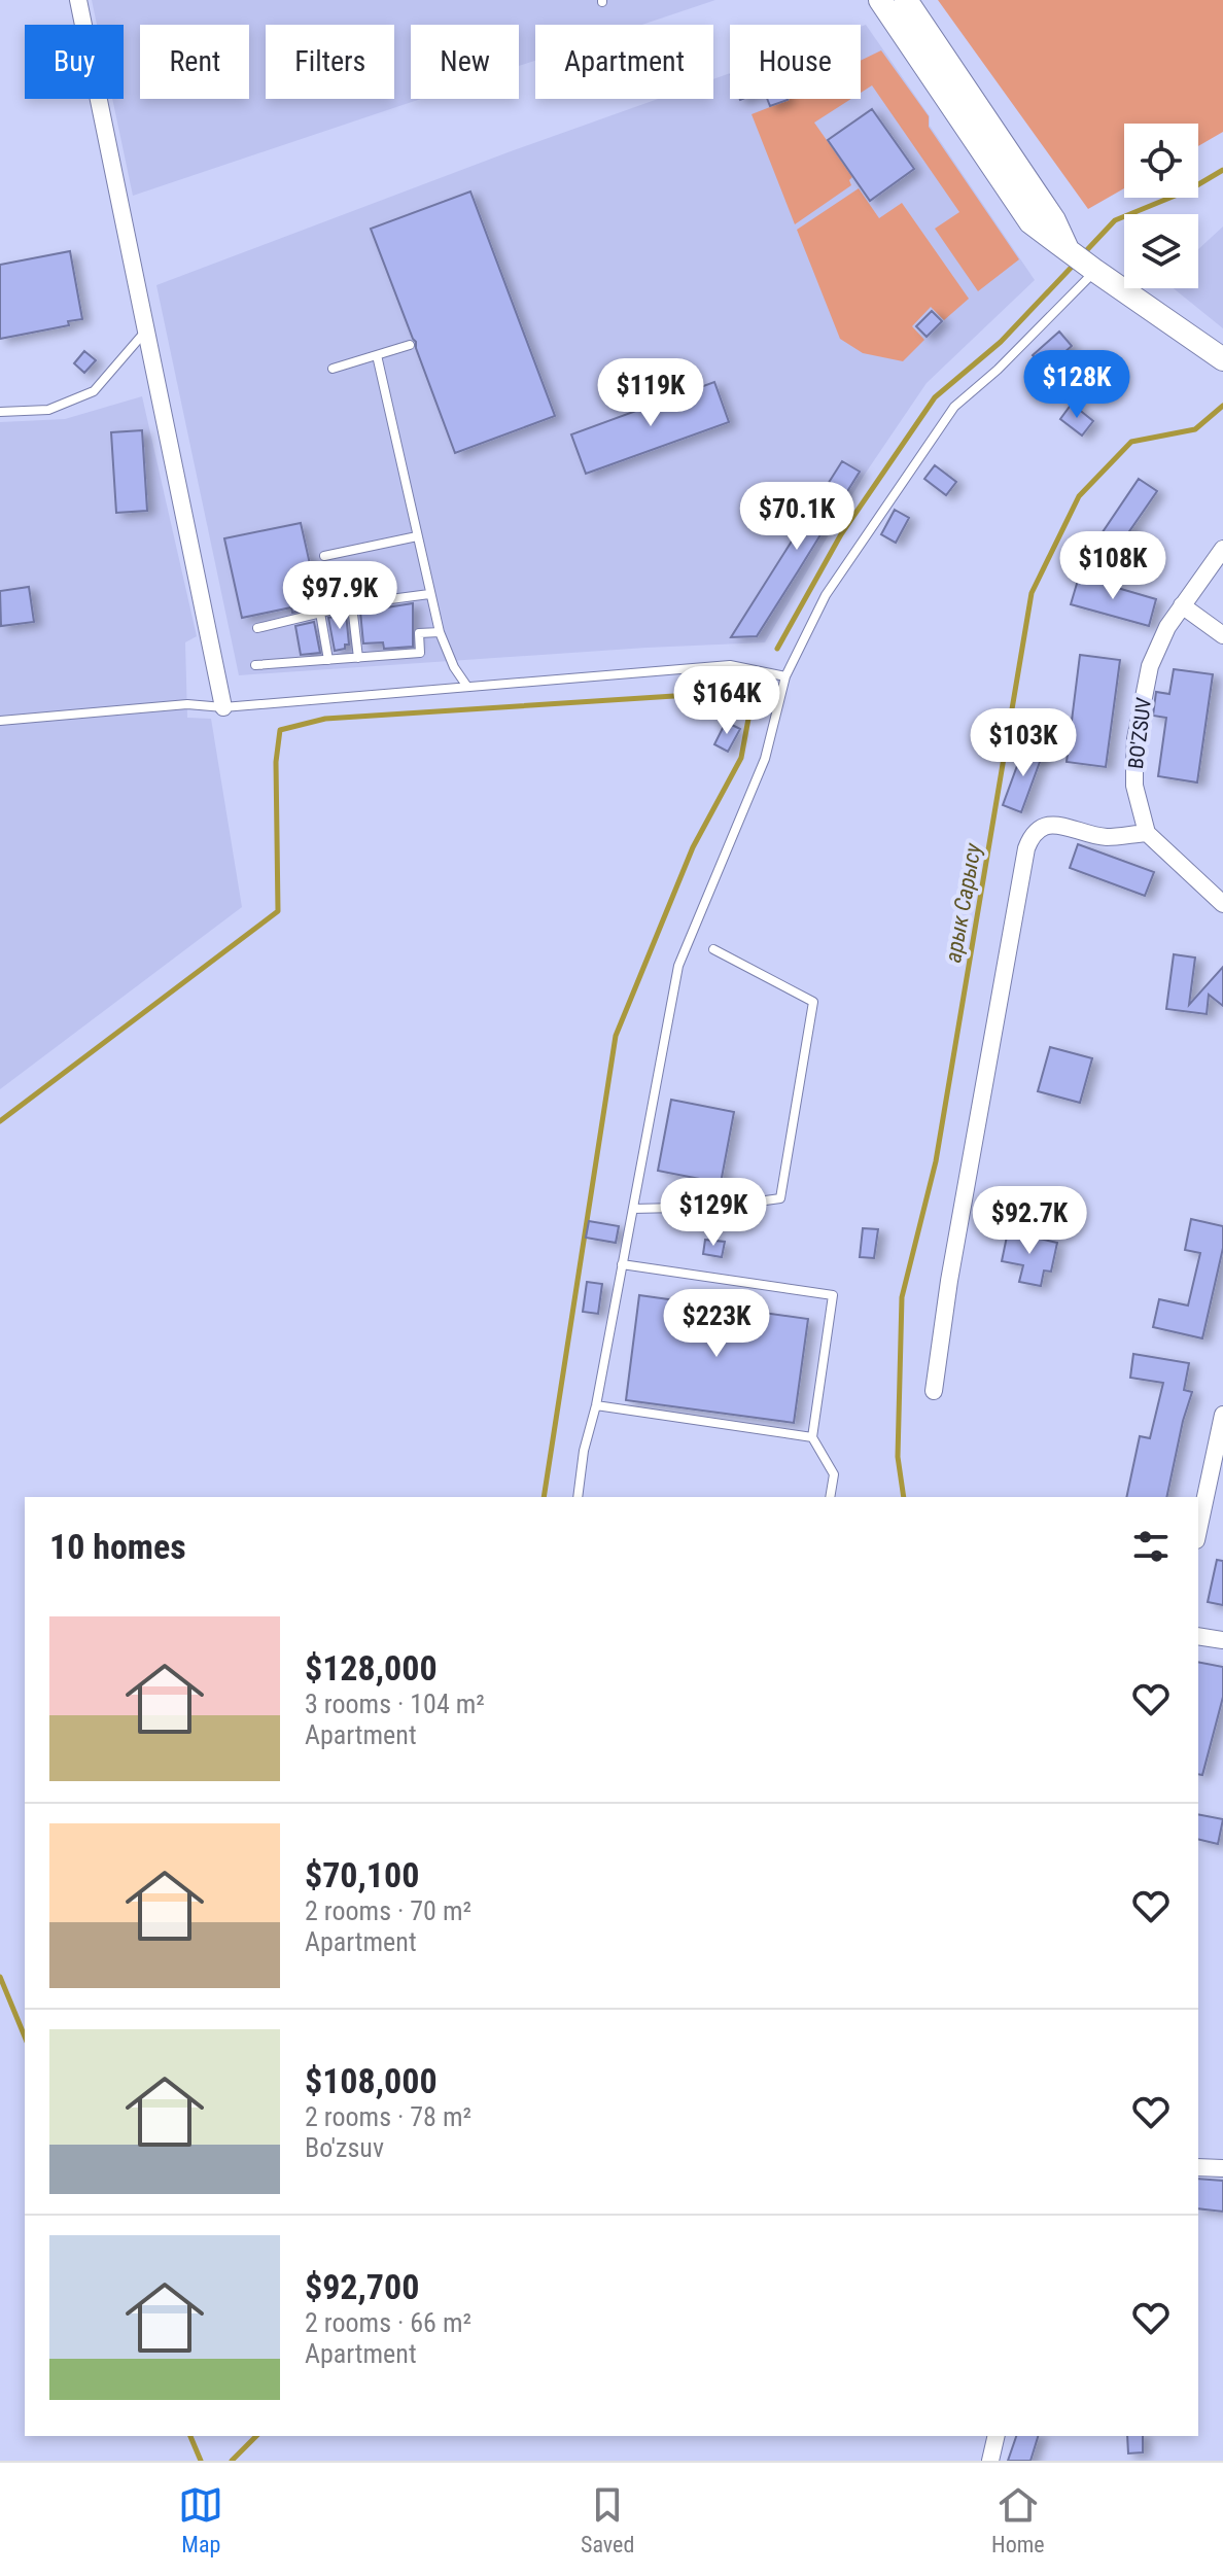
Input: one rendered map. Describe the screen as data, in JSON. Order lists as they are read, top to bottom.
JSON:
{
  "streets": {
    "street": ["BO'ZSUV"]
  },
  "water": ["арык Сарысу"],
  "page": {
    "chip": [
      "Buy",
      "Rent",
      "Filters",
      "New",
      "Apartment",
      "House"
    ],
    "price": [
      "$128K",
      "$119K",
      "$70.1K",
      "$108K",
      "$97.9K",
      "$164K",
      "$103K",
      "$129K",
      "$92.7K",
      "$223K"
    ],
    "heading": "10 homes",
    "list": [
      {
        "name": "$128,000",
        "note": "3 rooms · 104 m² · Apartment"
      },
      {
        "name": "$70,100",
        "note": "2 rooms · 70 m² · Apartment"
      },
      {
        "name": "$108,000",
        "note": "2 rooms · 78 m² · Bo'zsuv"
      },
      {
        "name": "$92,700",
        "note": "2 rooms · 66 m² · Apartment"
      }
    ],
    "tabs": ["Map", "Saved", "Home"]
  }
}
